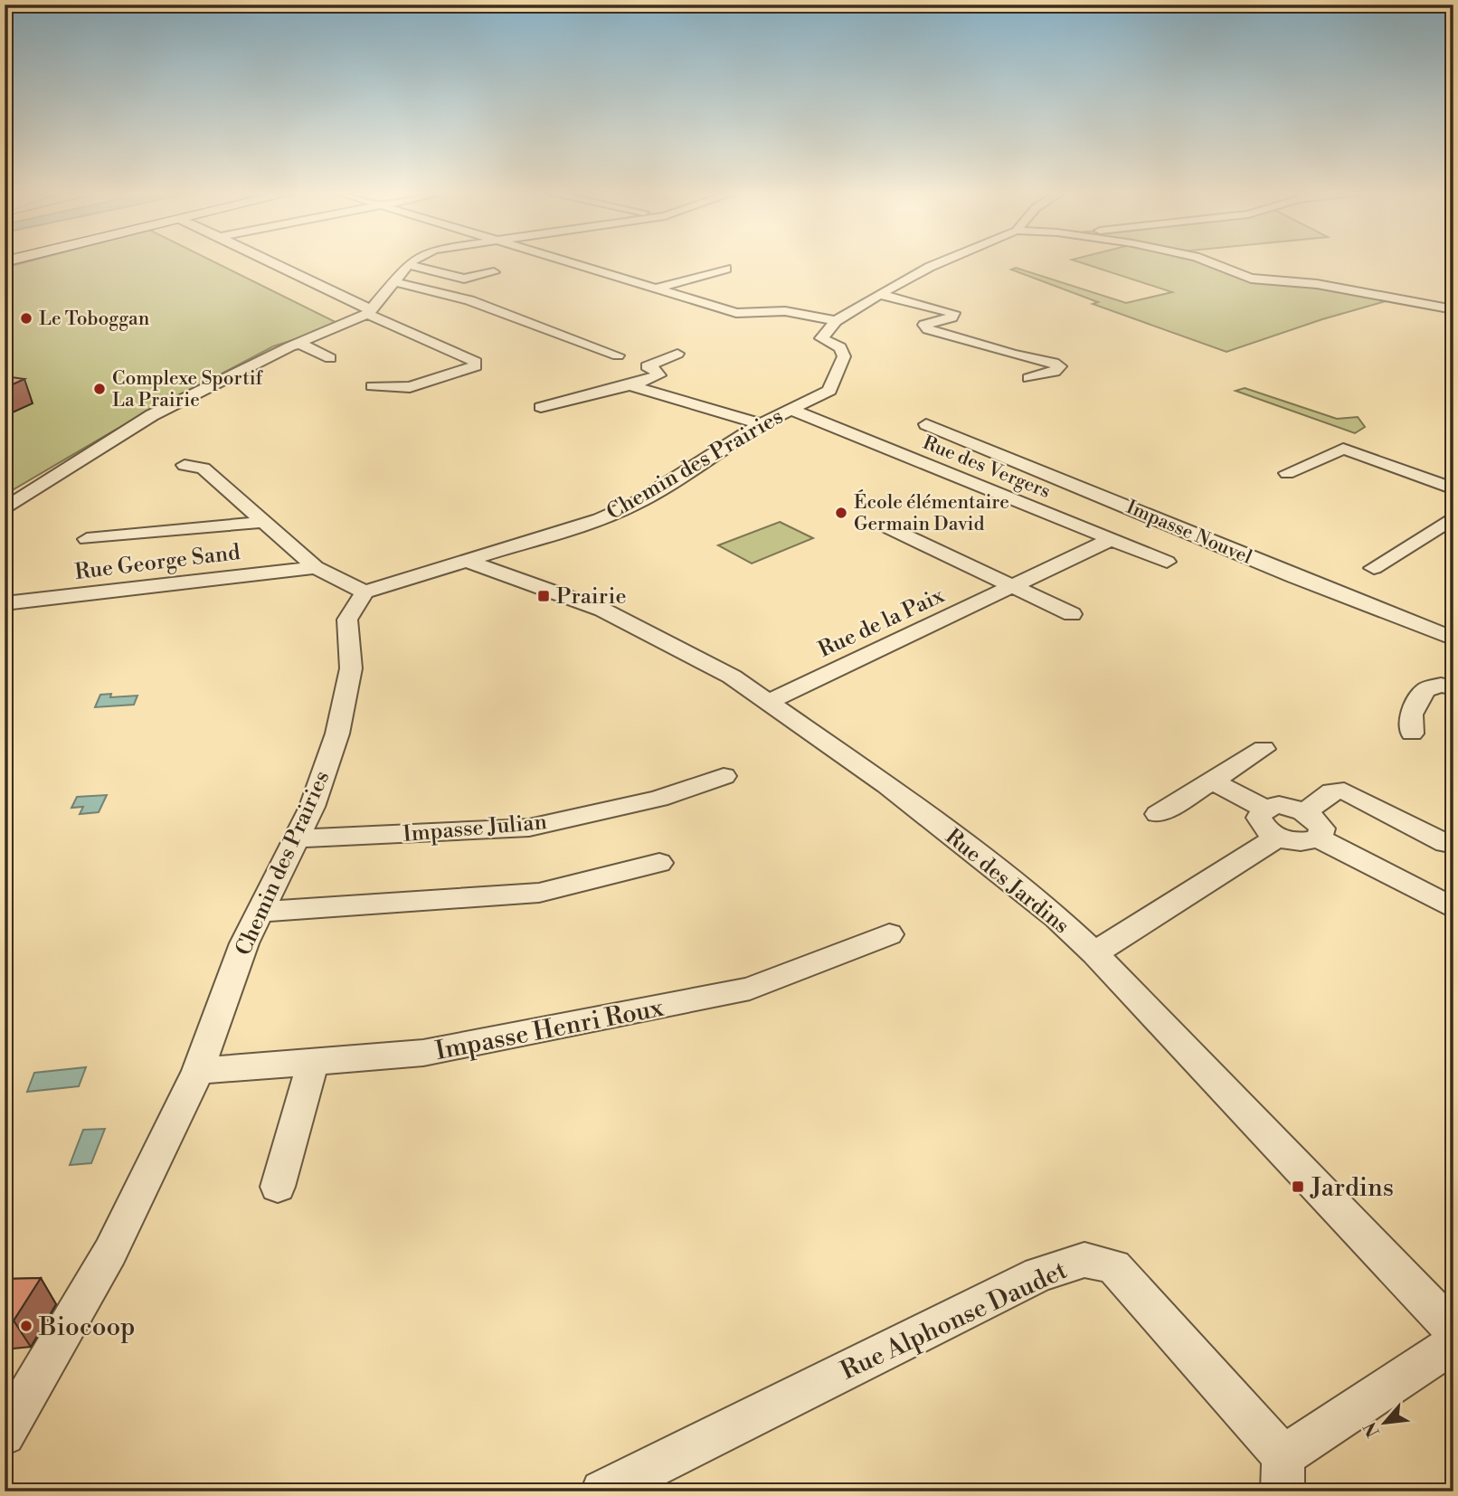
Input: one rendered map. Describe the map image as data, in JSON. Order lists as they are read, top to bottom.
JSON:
{
  "streets": {
    "street": [
      "Chemin des Prairies",
      "Rue des Vergers",
      "Impasse Nouvel",
      "Rue George Sand",
      "Rue de la Paix",
      "Impasse Julian",
      "Rue des Jardins",
      "Impasse Henri Roux",
      "Rue Alphonse Daudet"
    ]
  },
  "crossings": [
    ["Chemin des Prairies", "Rue des Vergers"],
    ["Chemin des Prairies", "Impasse Julian"],
    ["Chemin des Prairies", "Rue des Jardins"],
    ["Chemin des Prairies", "Impasse Henri Roux"],
    ["Rue des Vergers", "Rue de la Paix"],
    ["Rue de la Paix", "Rue des Jardins"]
  ],
  "places": {
    "other": [
      "Le Toboggan",
      "Complexe Sportif La Prairie",
      "École élémentaire Germain David",
      "Biocoop"
    ],
    "transit": ["Prairie", "Jardins"]
  },
  "north": "bottom left"
}
